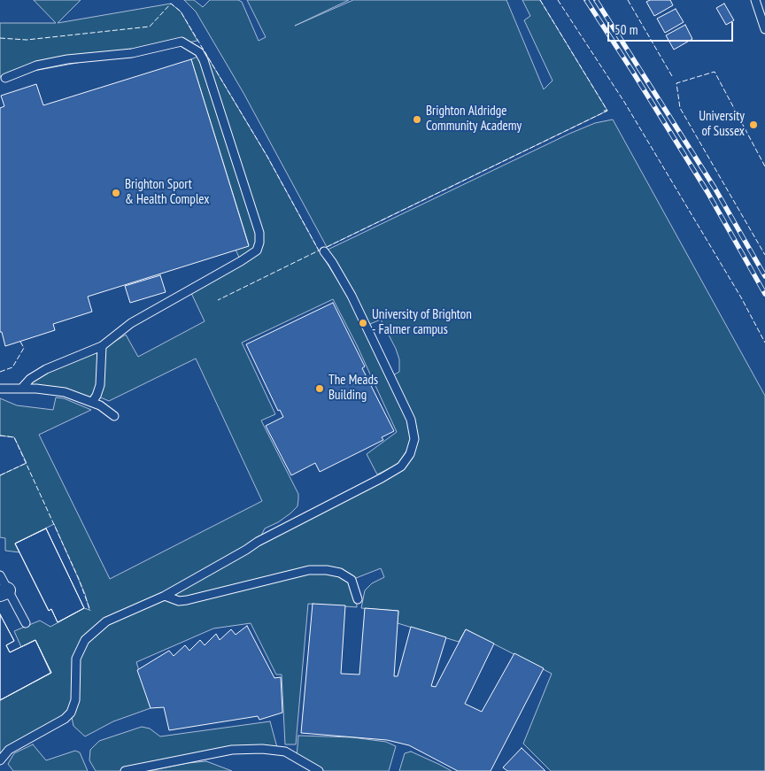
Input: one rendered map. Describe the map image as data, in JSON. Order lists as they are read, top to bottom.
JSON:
{
  "places": [
    "Brighton Aldridge Community Academy",
    "University of Sussex",
    "Brighton Sport & Health Complex",
    "University of Brighton - Falmer campus",
    "The Meads Building"
  ],
  "scale_bar": "50 m"
}
